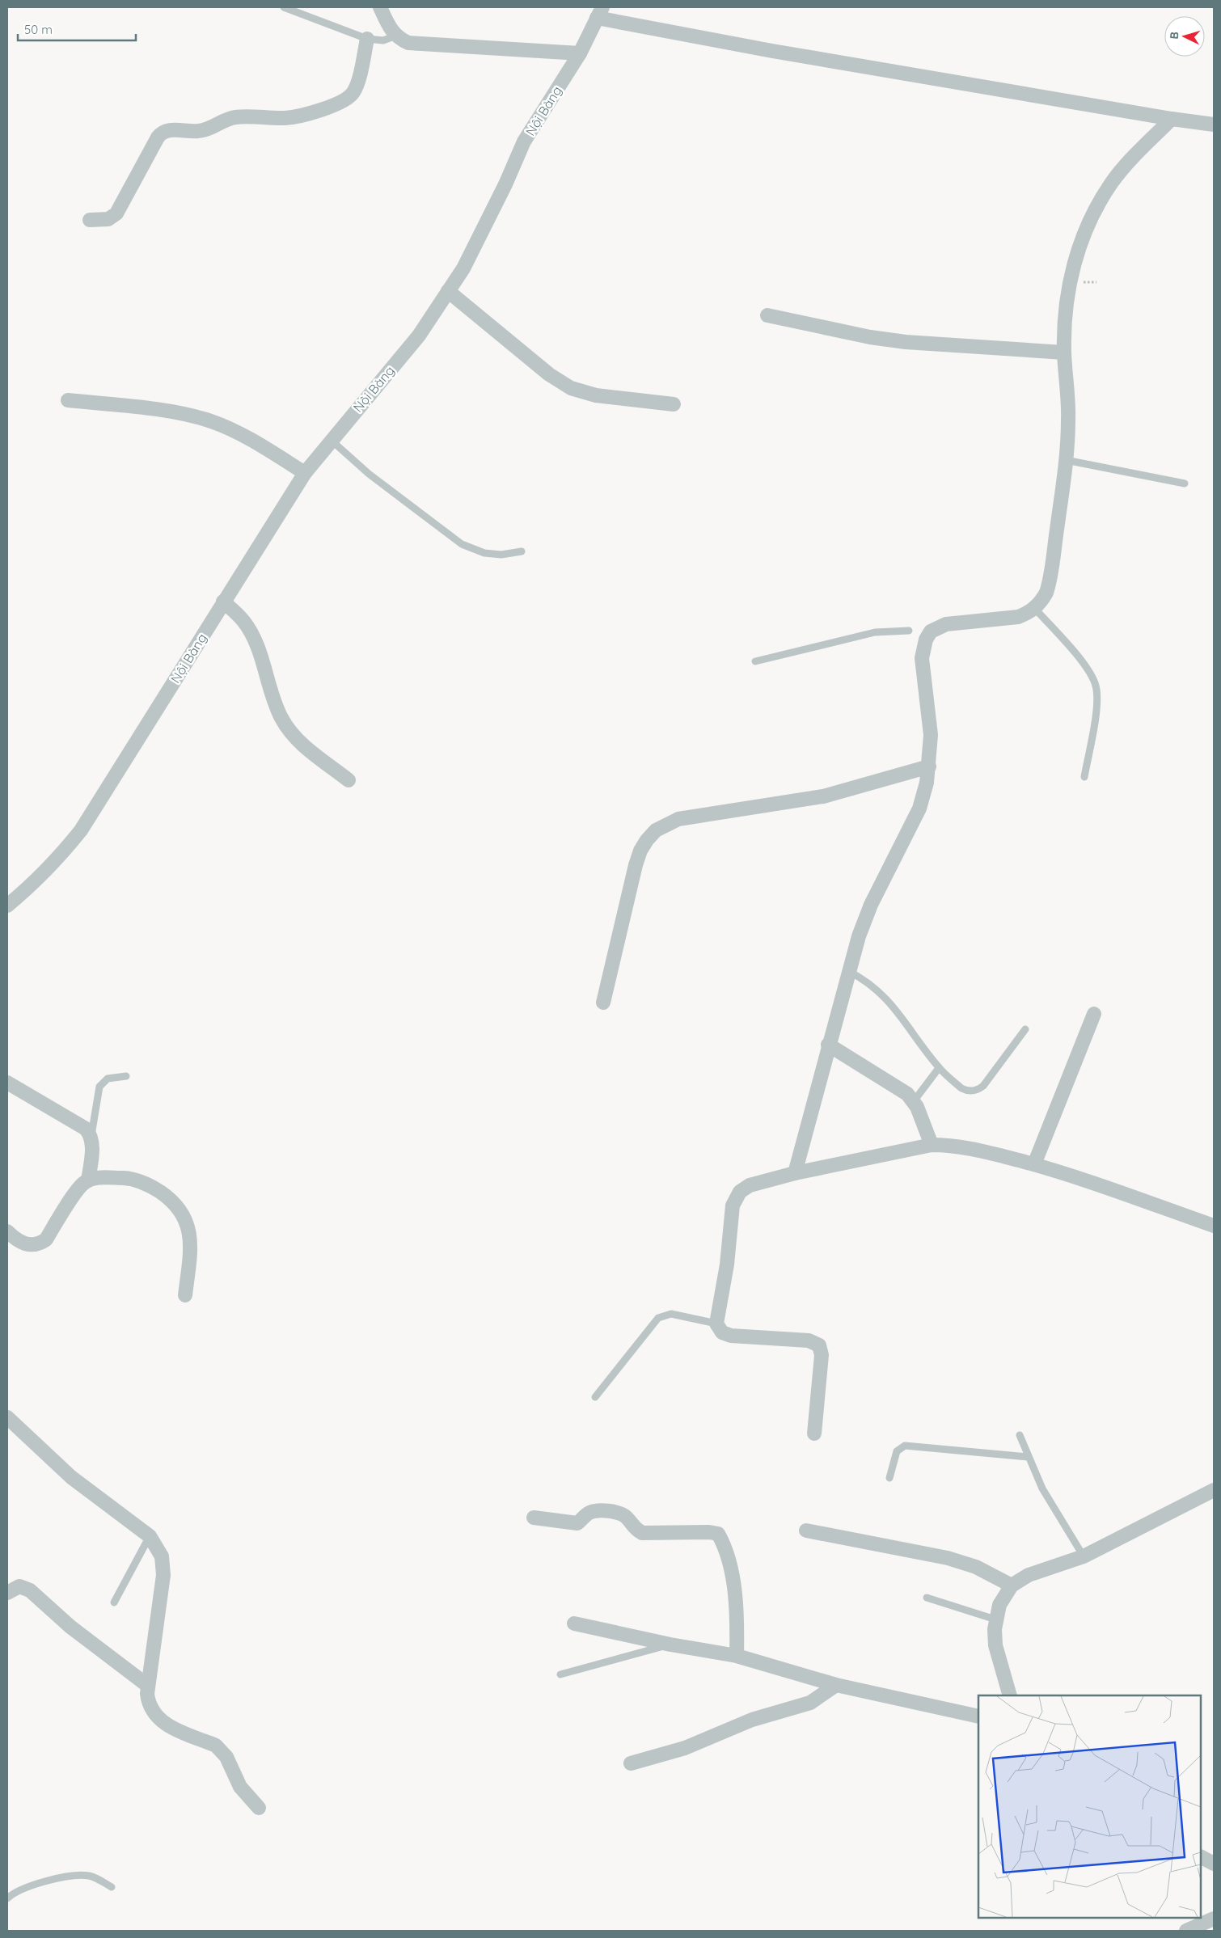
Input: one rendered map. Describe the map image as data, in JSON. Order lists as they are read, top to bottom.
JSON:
{
  "streets": {
    "street": ["Nội Bàng"]
  },
  "scale_bar": "50 m",
  "north": "left"
}
